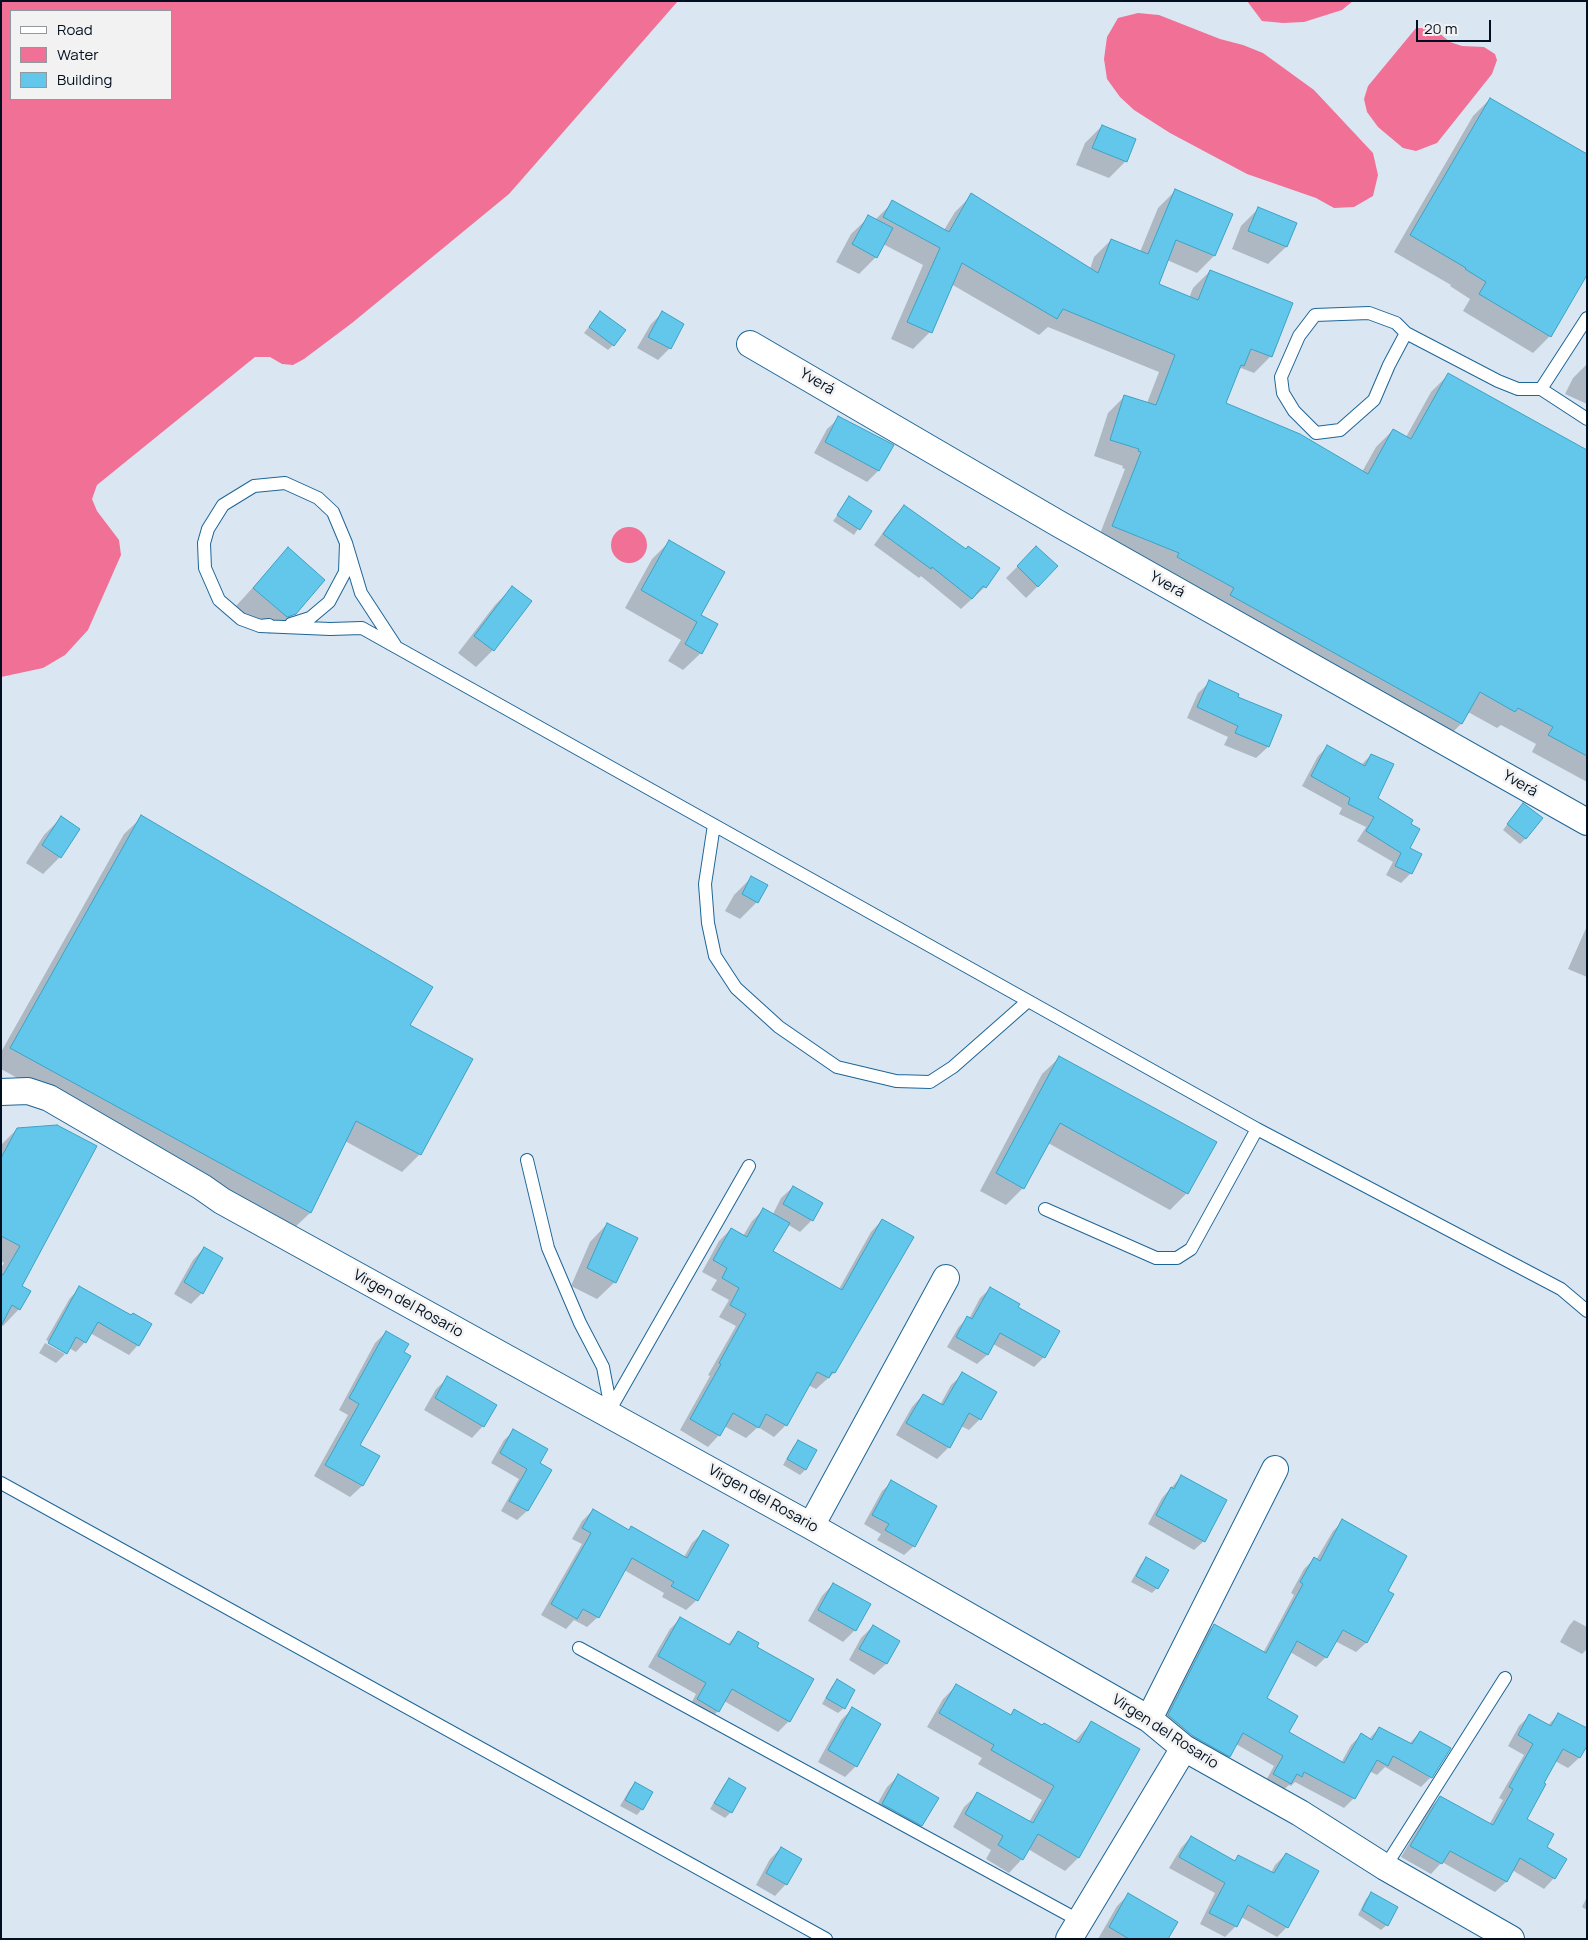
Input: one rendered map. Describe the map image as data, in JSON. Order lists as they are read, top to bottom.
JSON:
{
  "streets": {
    "street": ["Yverá", "Virgen del Rosario"]
  },
  "legend": ["Road", "Water", "Building"],
  "scale_bar": "20 m"
}
